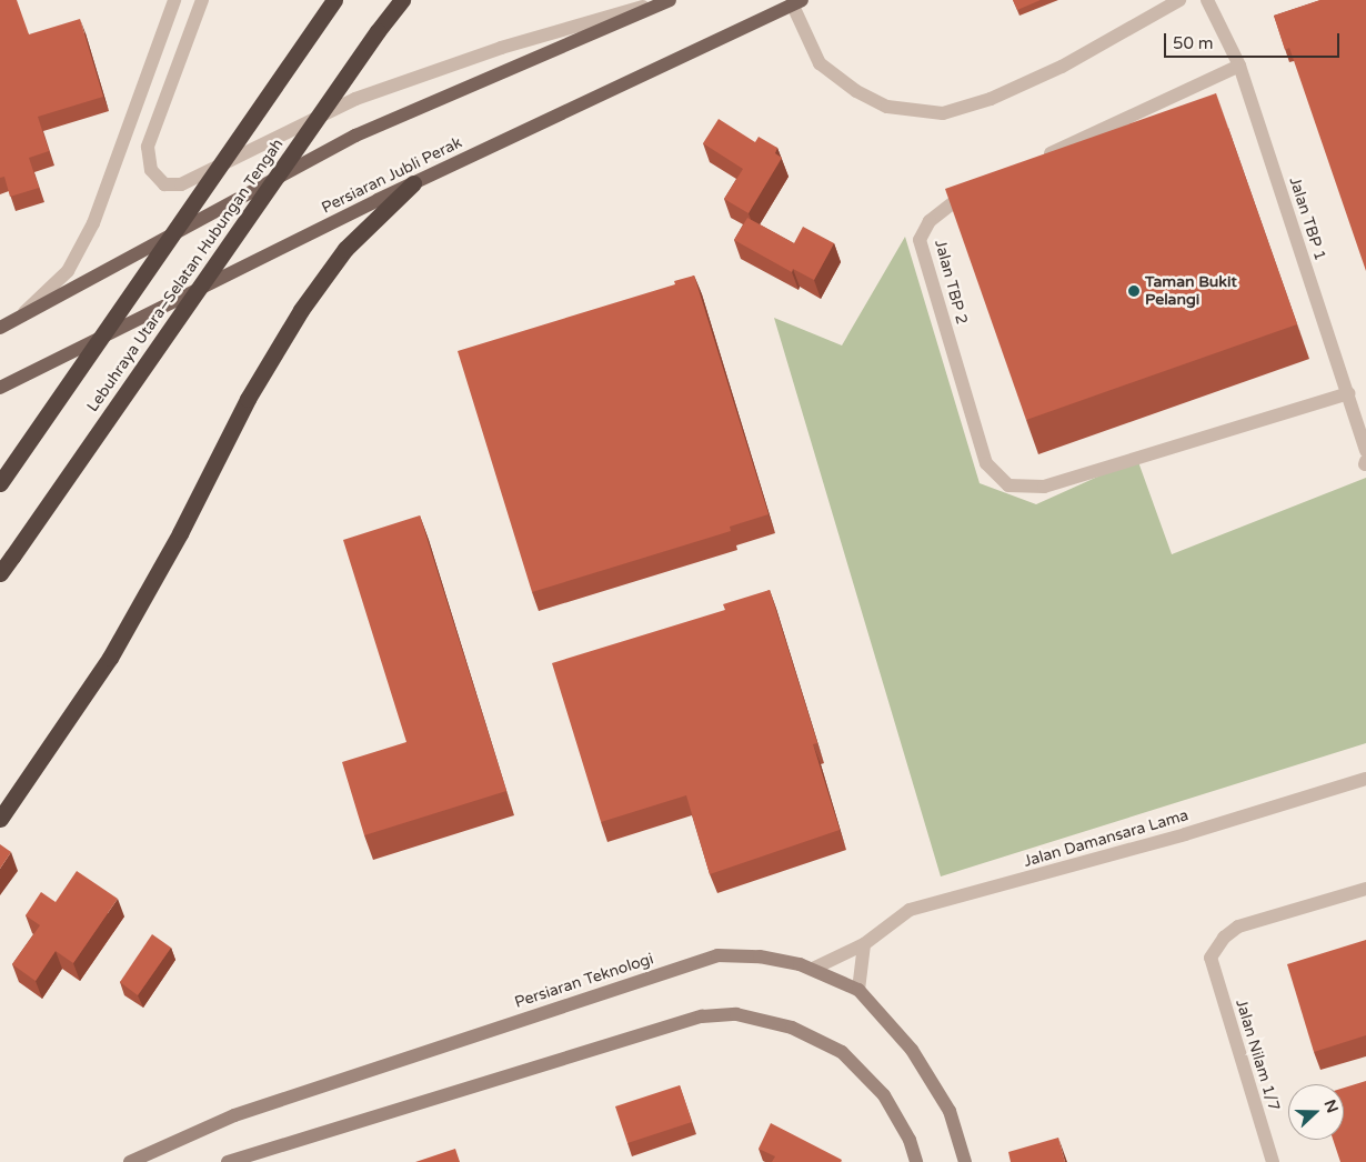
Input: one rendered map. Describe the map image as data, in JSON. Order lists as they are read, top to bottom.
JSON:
{
  "streets": {
    "highway": ["Lebuhraya Utara–Selatan Hubungan Tengah"],
    "main road": ["Persiaran Jubli Perak", "Persiaran Teknologi"],
    "street": [
      "Jalan TBP 1",
      "Jalan TBP 2",
      "Jalan Damansara Lama",
      "Jalan Nilam 1/7"
    ]
  },
  "crossings": [
    ["Jalan TBP 1", "Jalan TBP 2"],
    ["Jalan Damansara Lama", "Persiaran Teknologi"]
  ],
  "places": ["Taman Bukit Pelangi"],
  "scale_bar": "50 m",
  "north": "right"
}
